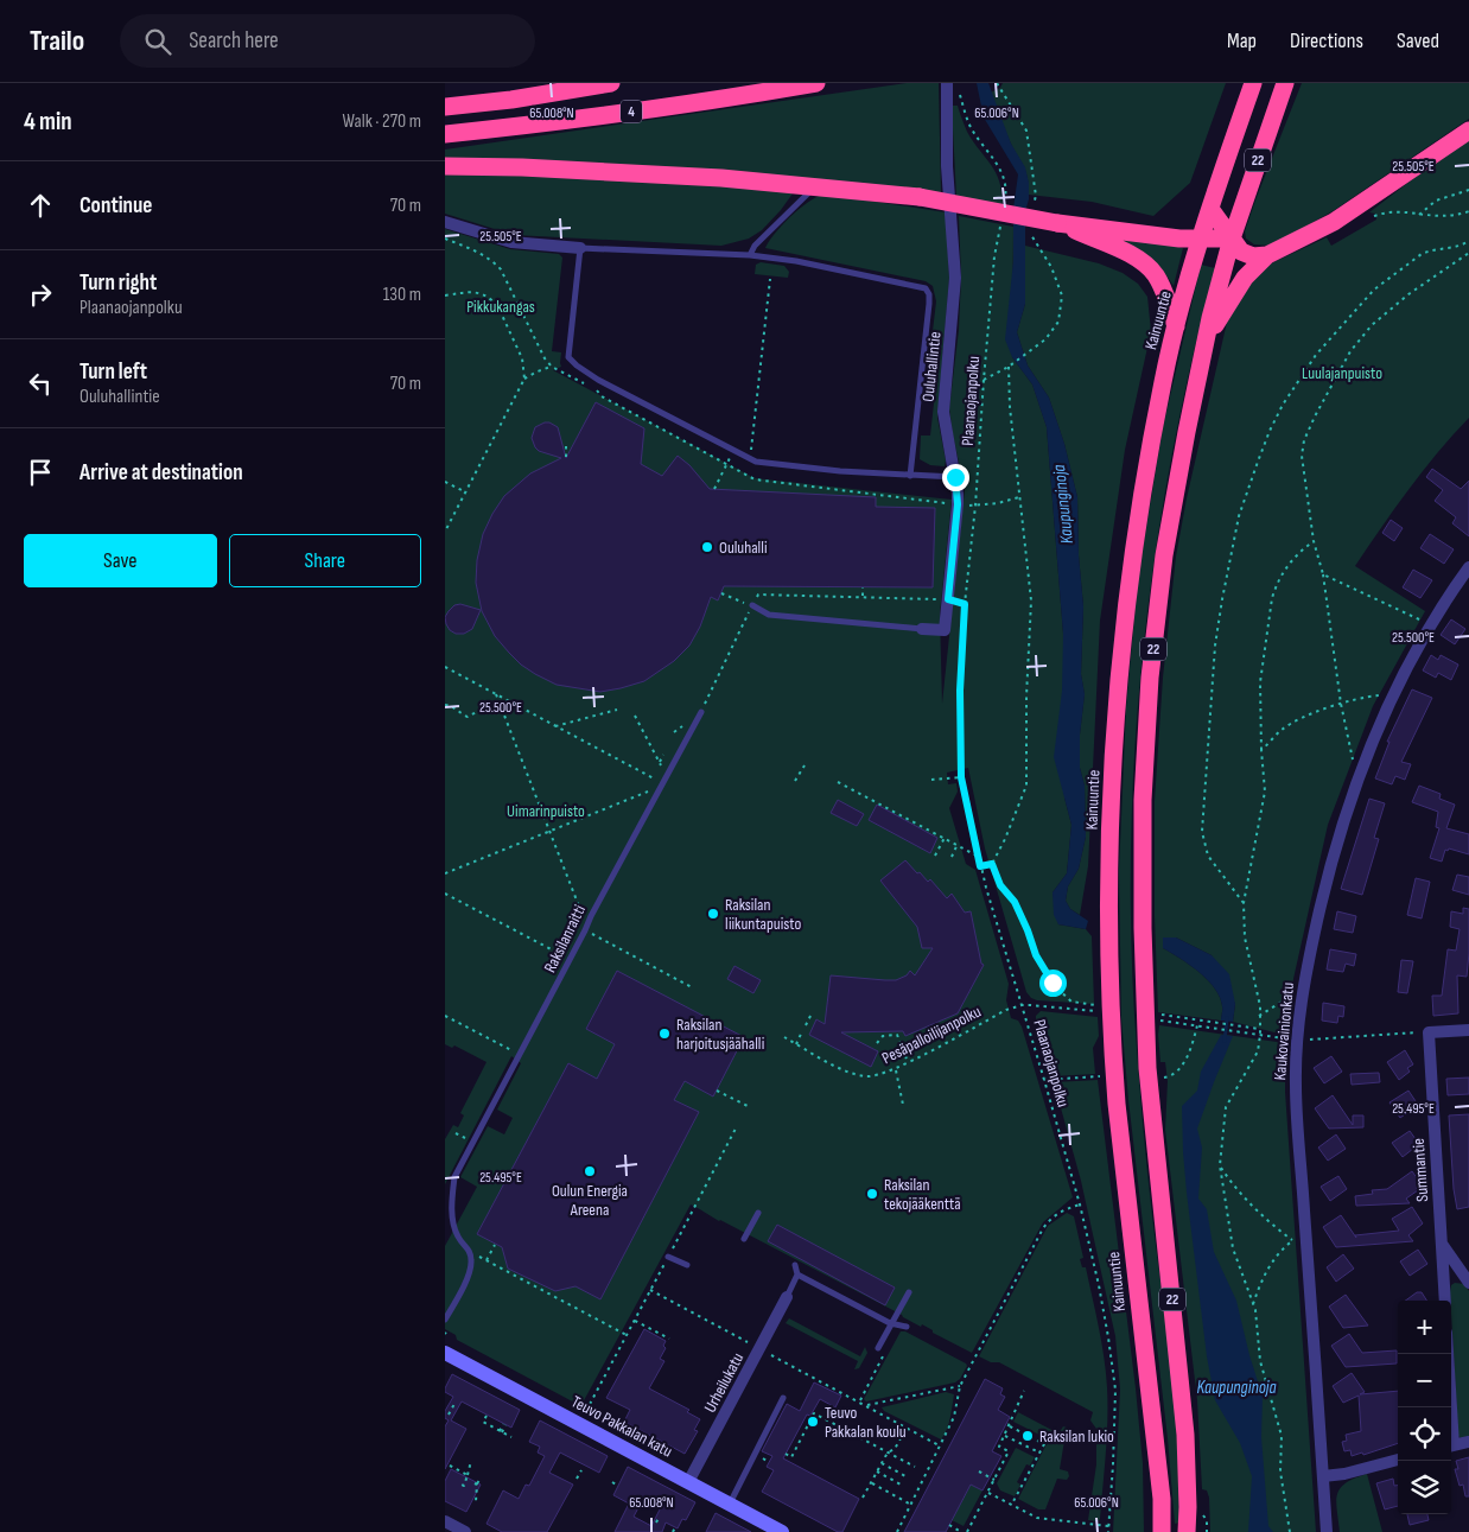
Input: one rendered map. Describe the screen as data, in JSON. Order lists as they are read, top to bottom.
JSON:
{
  "streets": {
    "highway": ["4", "22", "Kainuuntie"],
    "street": [
      "Ouluhallintie",
      "Kaukovainionkatu",
      "Summantie",
      "Urheilukatu",
      "Teuvo Pakkalan katu"
    ],
    "lane": ["Raksilanraitti"],
    "path": ["Plaanaojanpolku", "Pesäpalloilijanpolku"]
  },
  "crossings": [
    ["Plaanaojanpolku", "Pesäpalloilijanpolku"],
    ["Urheilukatu", "Teuvo Pakkalan katu"]
  ],
  "water": ["Kaupunginoja"],
  "parks": ["Pikkukangas", "Luulajanpuisto", "Uimarinpuisto"],
  "places": [
    "Ouluhalli",
    "Raksilan liikuntapuisto",
    "Raksilan harjoitusjäähalli",
    "Oulun Energia Areena",
    "Raksilan tekojääkenttä",
    "Teuvo Pakkalan koulu",
    "Raksilan lukio"
  ],
  "page": {
    "header": "Trailo",
    "search": "Search here",
    "nav": ["Map", "Directions", "Saved"],
    "heading": ["4 min", "Walk · 270 m"],
    "list": [
      ["Continue", "70 m"],
      ["Turn right", "Plaanaojanpolku", "130 m"],
      ["Turn left", "Ouluhallintie", "70 m"],
      "Arrive at destination"
    ],
    "buttons": ["Save", "Share"],
    "map_buttons": ["+", "−"]
  },
  "coordinates": [
    "65.008°N",
    "65.006°N",
    "25.505°E",
    "25.500°E",
    "25.495°E"
  ]
}
